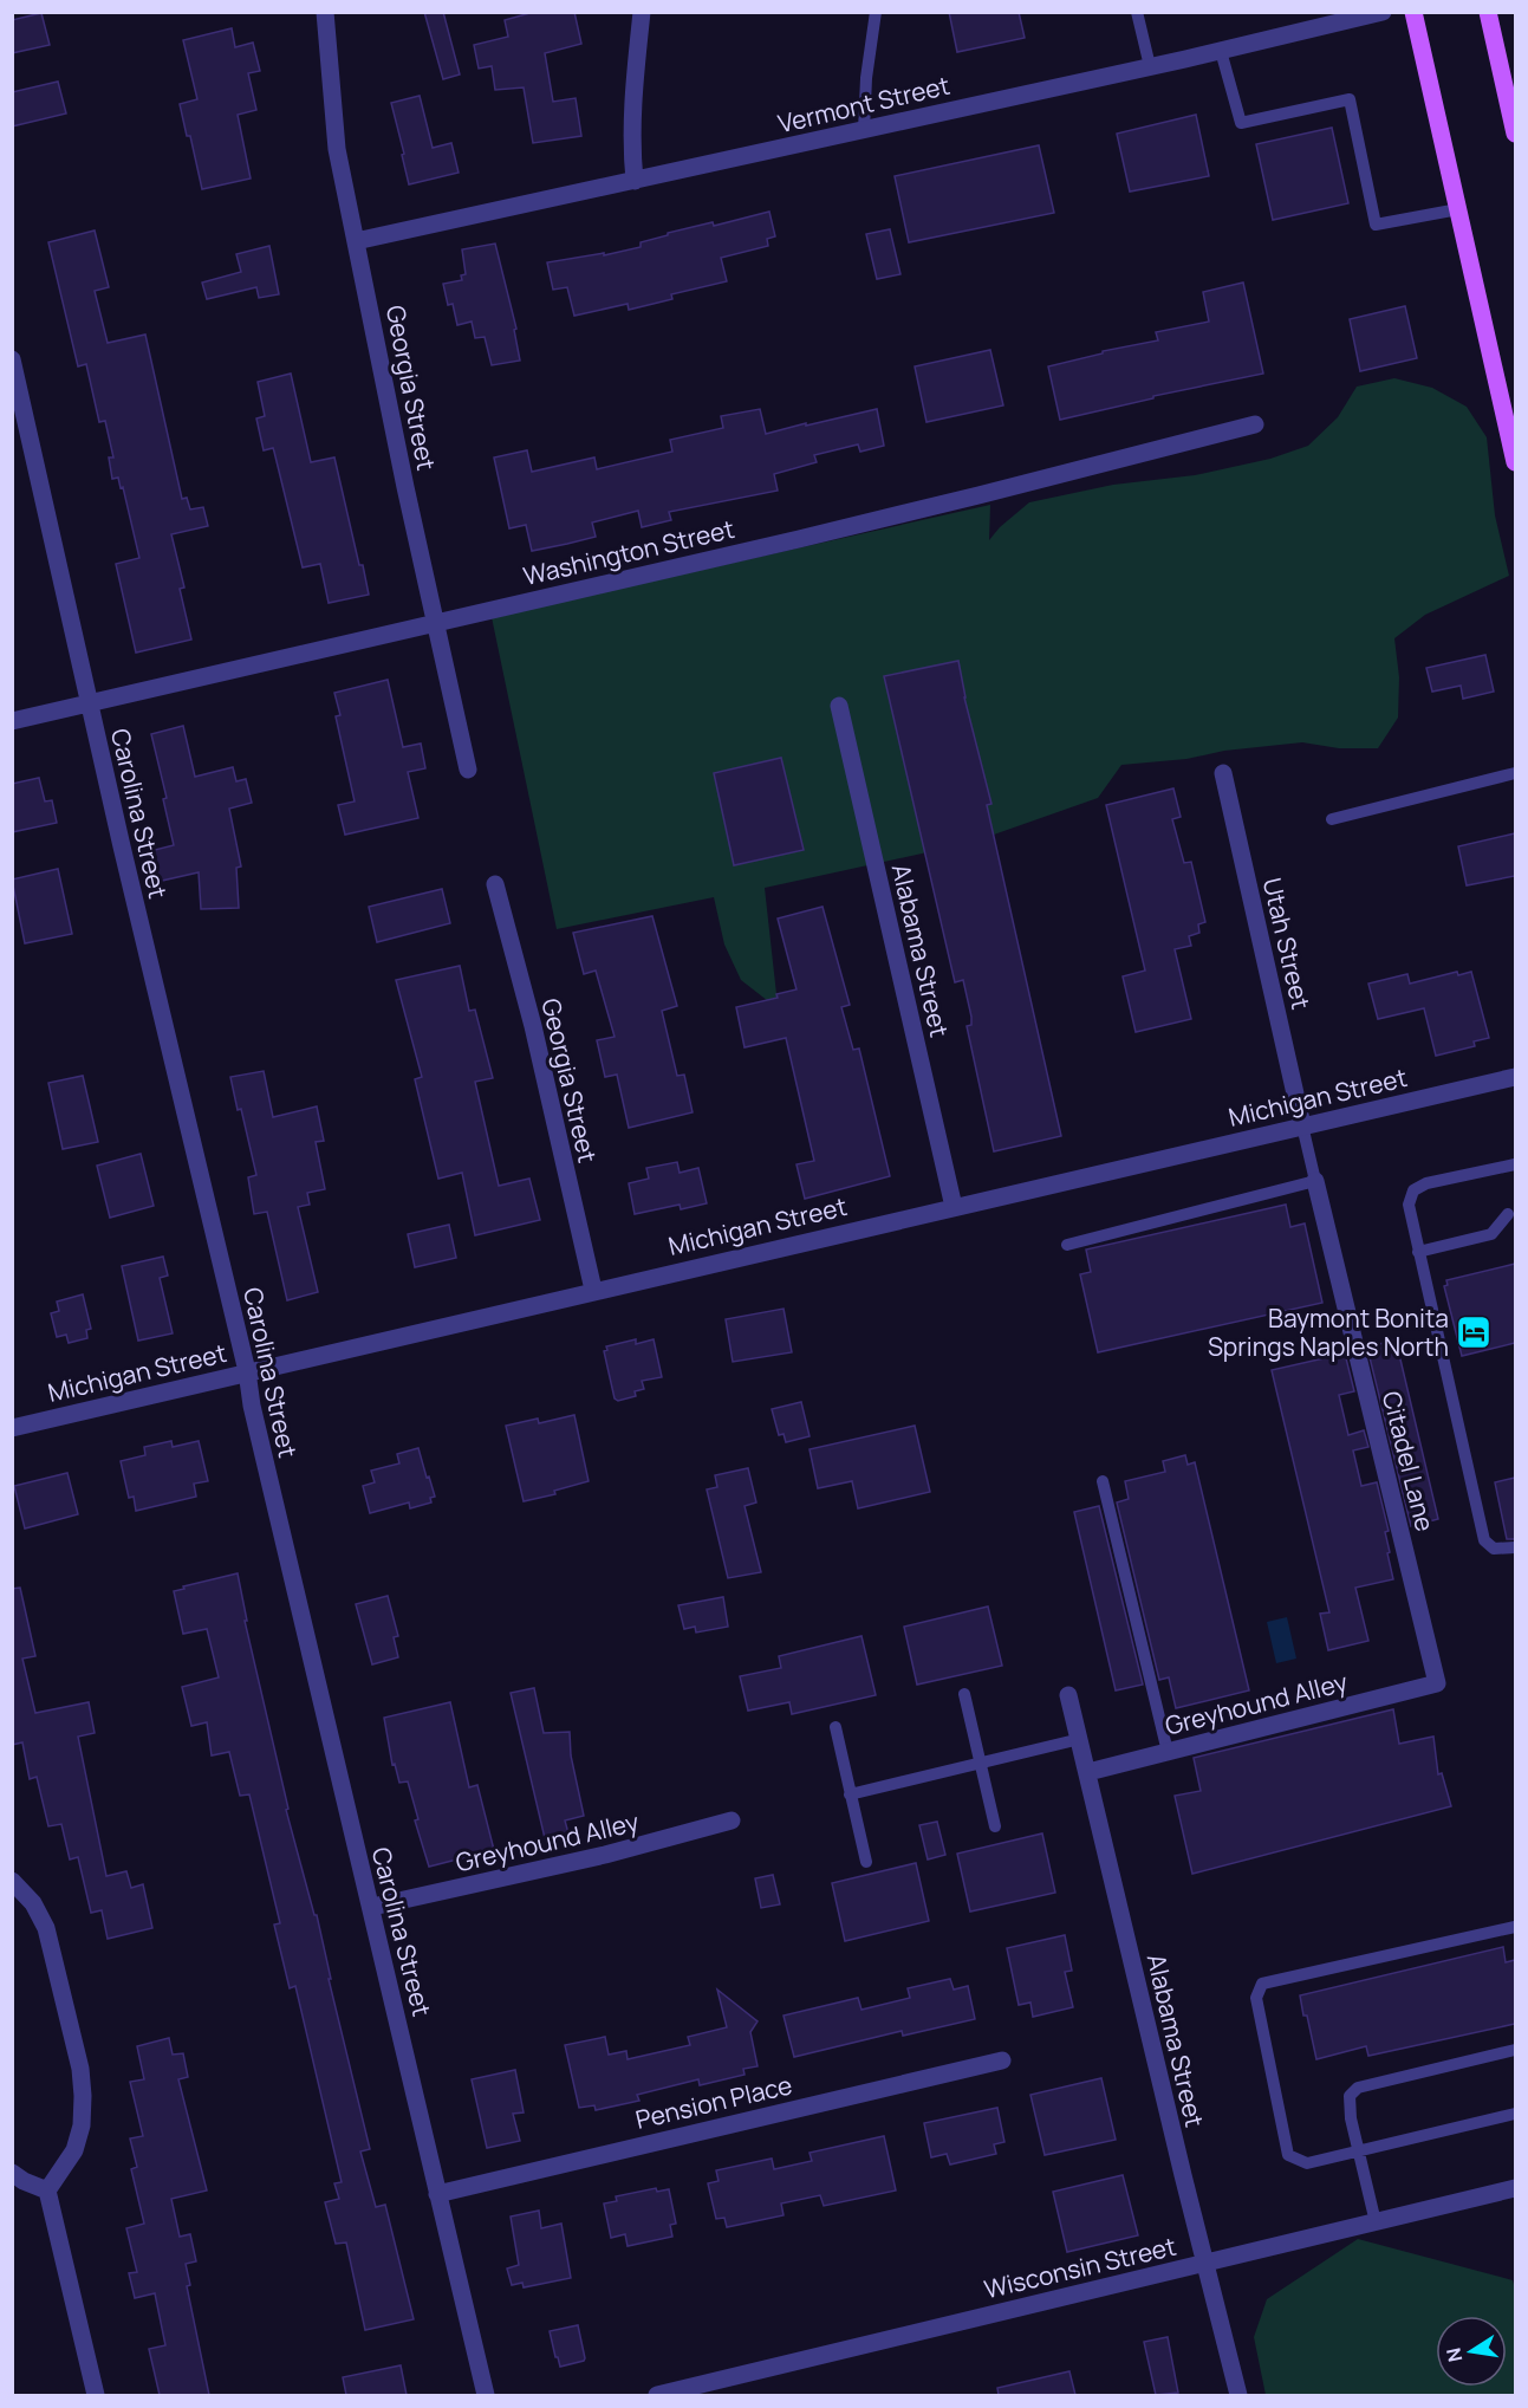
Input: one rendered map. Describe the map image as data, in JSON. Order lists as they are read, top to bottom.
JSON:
{
  "streets": {
    "street": [
      "Vermont Street",
      "Georgia Street",
      "Washington Street",
      "Carolina Street",
      "Utah Street",
      "Alabama Street",
      "Michigan Street",
      "Citadel Lane",
      "Greyhound Alley",
      "Pension Place",
      "Wisconsin Street"
    ]
  },
  "crossings": [
    ["Vermont Street", "Georgia Street"],
    ["Georgia Street", "Washington Street"],
    ["Georgia Street", "Michigan Street"],
    ["Washington Street", "Carolina Street"],
    ["Carolina Street", "Michigan Street"],
    ["Carolina Street", "Greyhound Alley"],
    ["Carolina Street", "Pension Place"],
    ["Utah Street", "Michigan Street"],
    ["Utah Street", "Citadel Lane"],
    ["Alabama Street", "Michigan Street"],
    ["Alabama Street", "Greyhound Alley"],
    ["Alabama Street", "Wisconsin Street"],
    ["Michigan Street", "Citadel Lane"],
    ["Citadel Lane", "Greyhound Alley"]
  ],
  "places": {
    "hotel": ["Baymont Bonita Springs Naples North"]
  },
  "north": "left"
}
